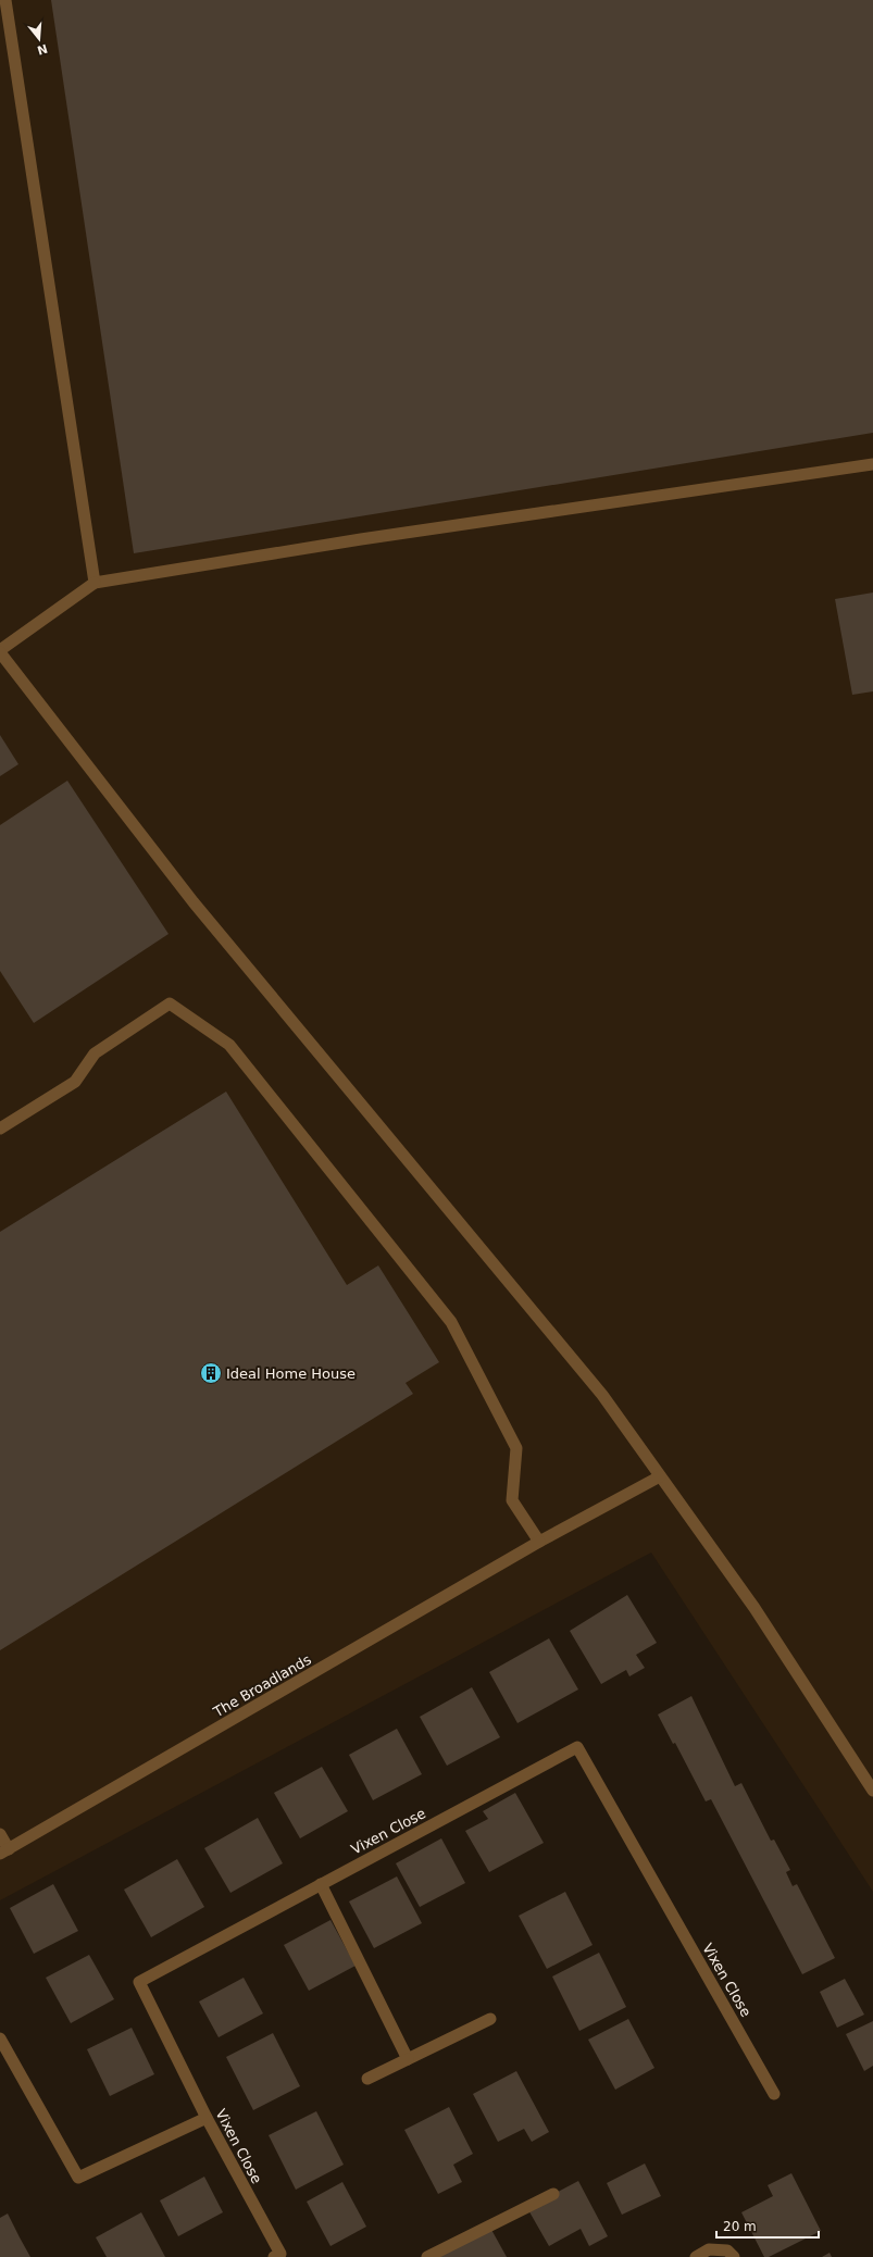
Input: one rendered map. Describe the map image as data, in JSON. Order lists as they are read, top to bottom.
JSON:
{
  "streets": {
    "street": ["The Broadlands", "Vixen Close"]
  },
  "places": {
    "building": ["Ideal Home House"]
  },
  "scale_bar": "20 m",
  "north": "bottom"
}
